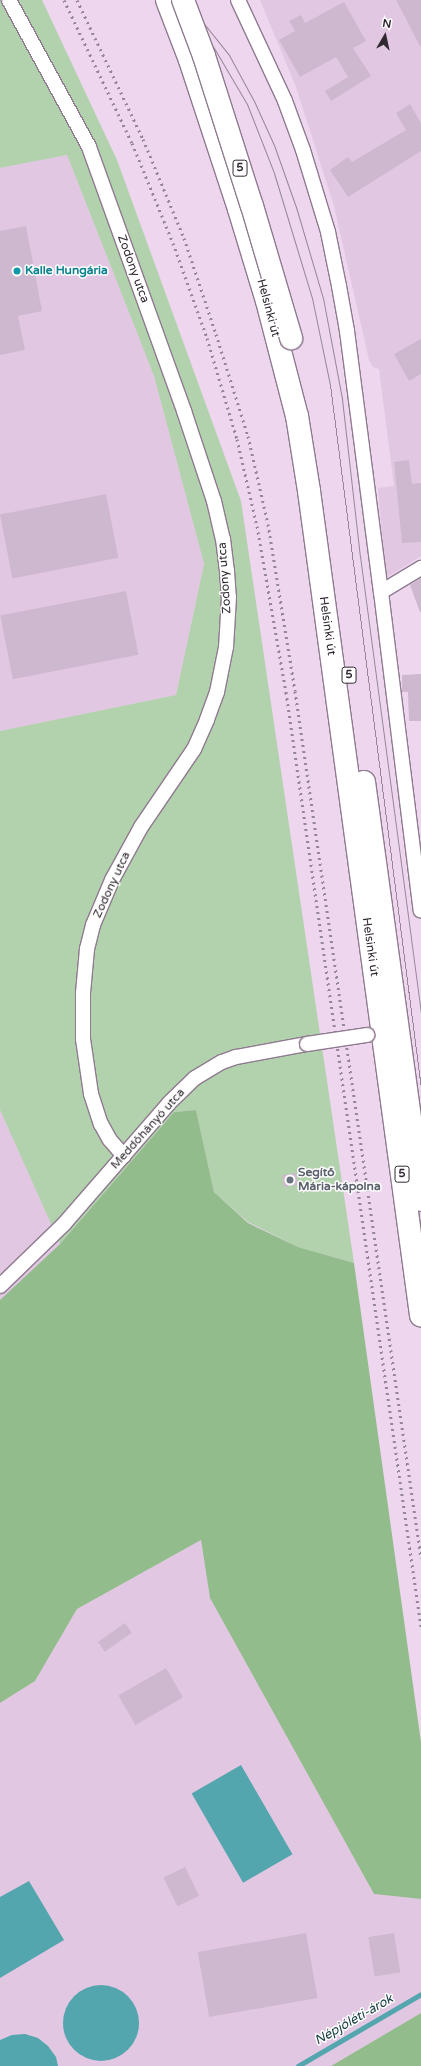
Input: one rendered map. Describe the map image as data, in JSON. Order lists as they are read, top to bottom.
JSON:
{
  "streets": {
    "main road": ["5", "Helsinki út"],
    "street": ["Zodony utca", "Meddőhányó utca"]
  },
  "crossings": [
    ["Zodony utca", "Meddőhányó utca"],
    ["Helsinki út", "Meddőhányó utca"]
  ],
  "water": ["Népjóléti-árok"],
  "places": ["Kalle Hungária", "Segítő Mária-kápolna"],
  "north": "top"
}
